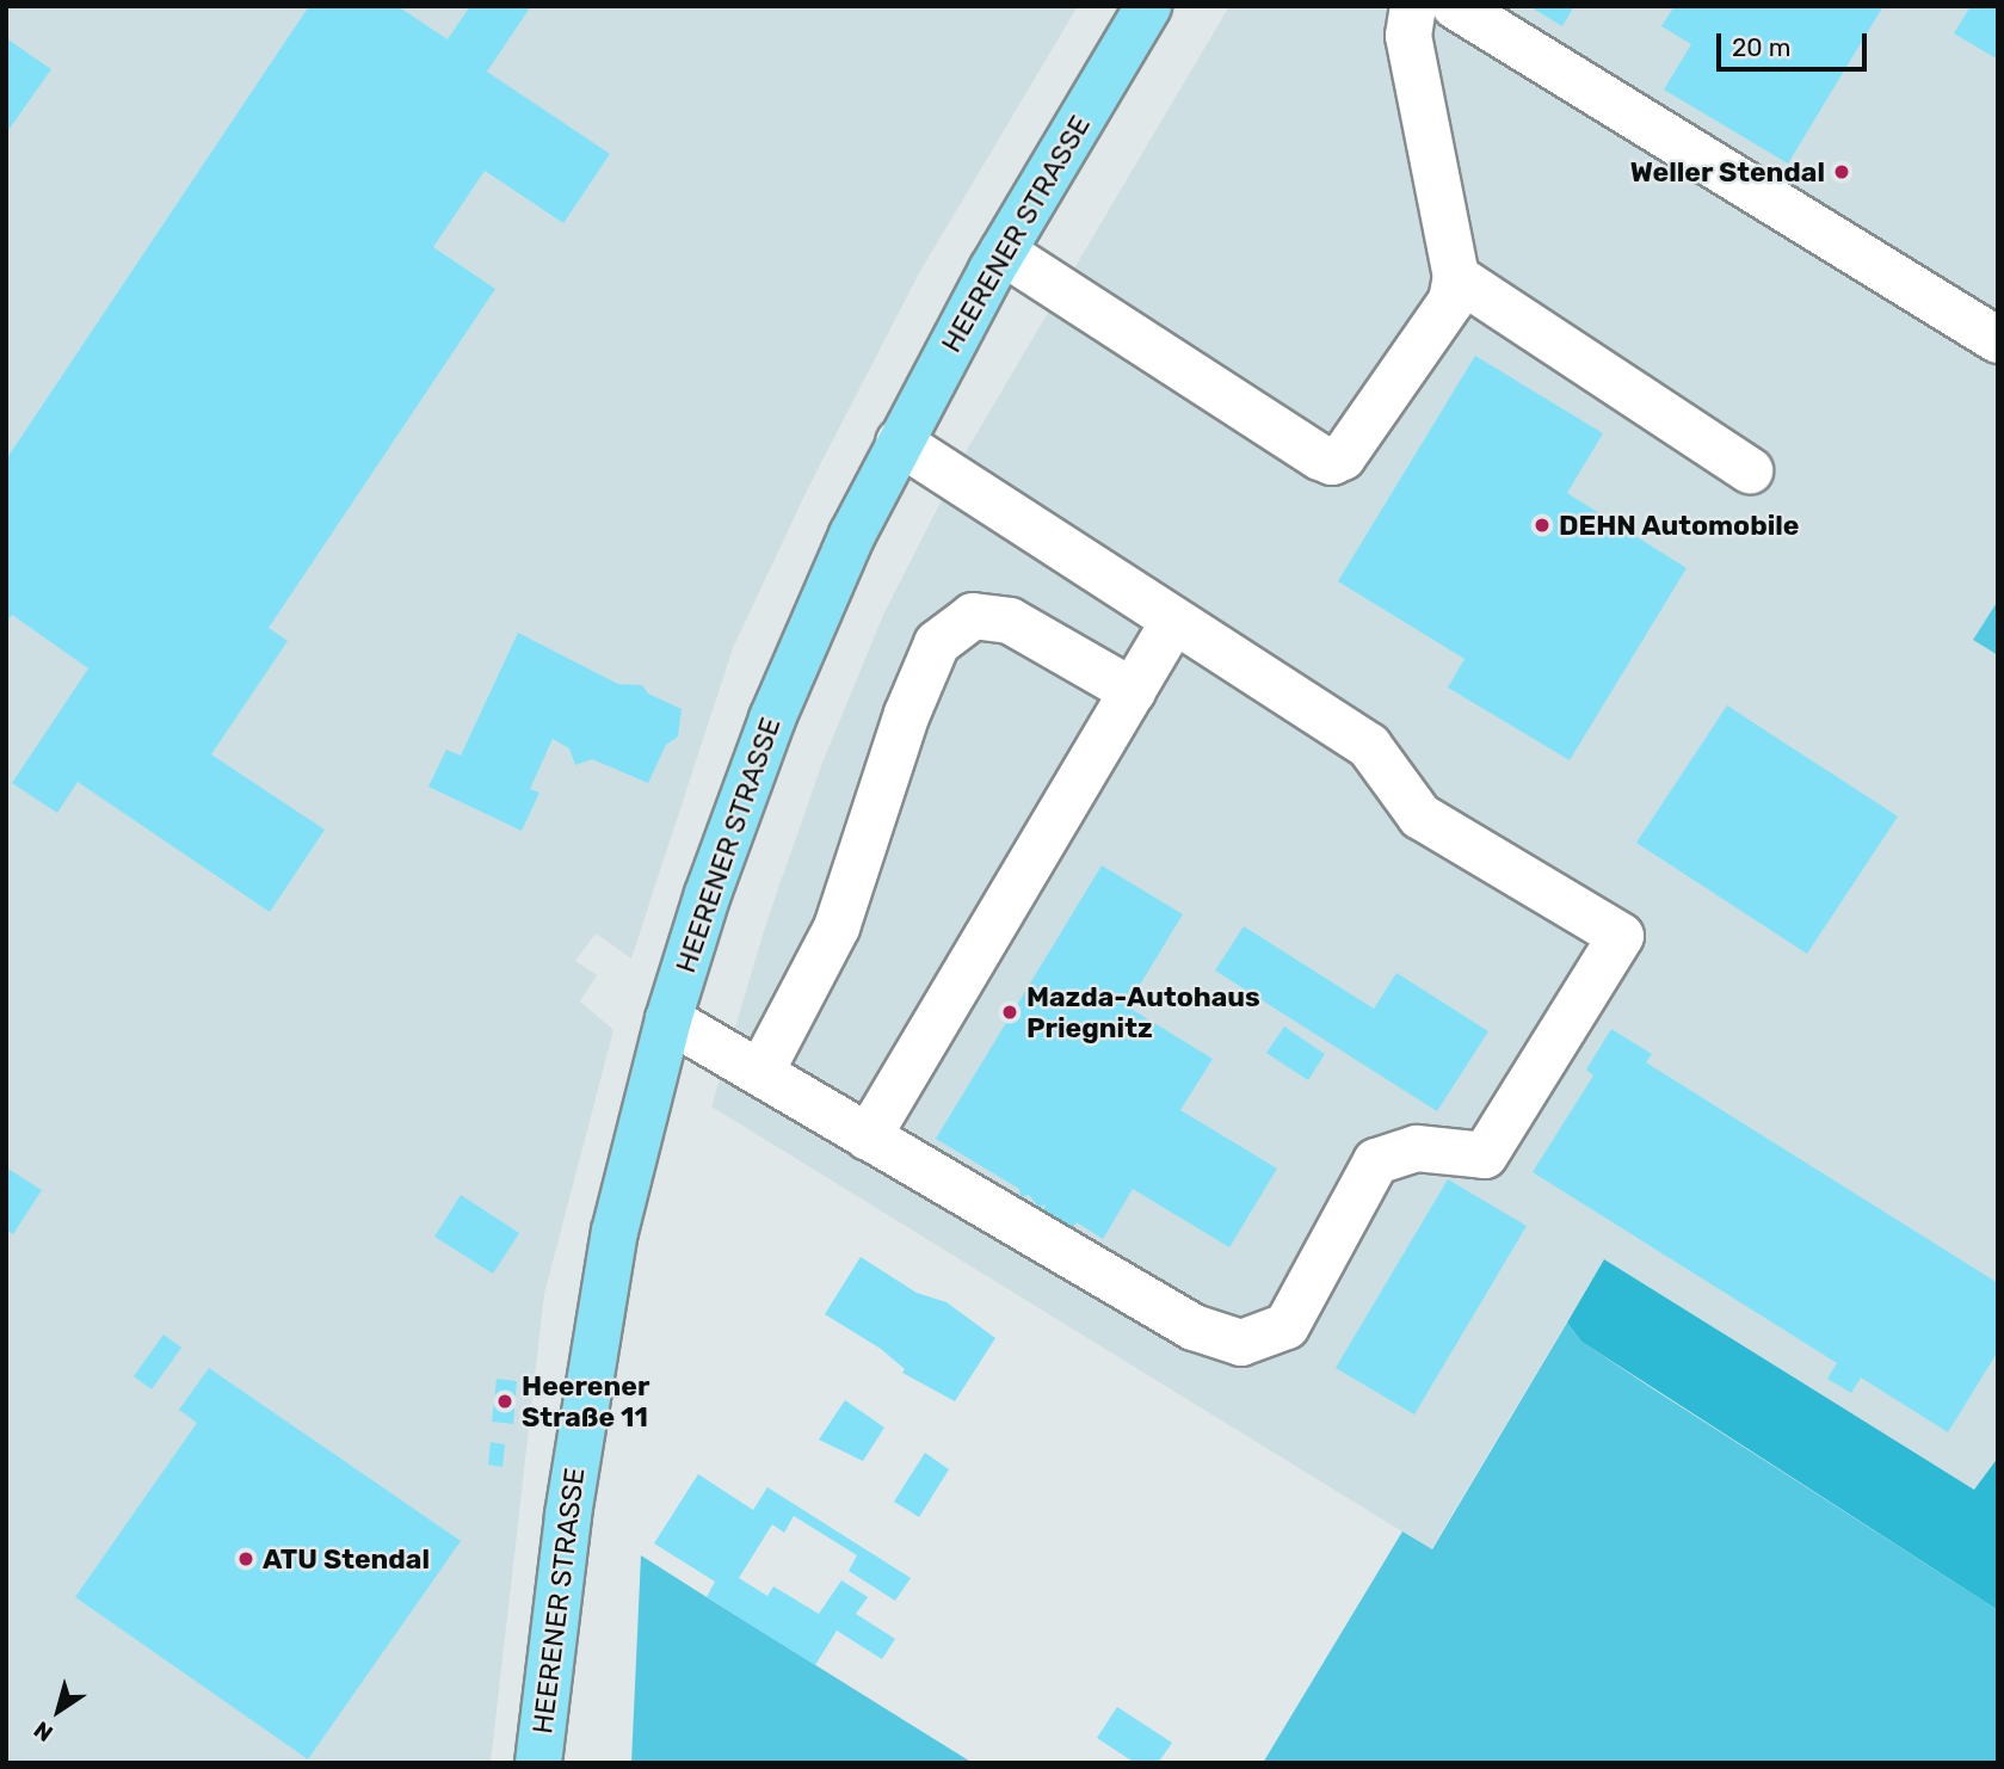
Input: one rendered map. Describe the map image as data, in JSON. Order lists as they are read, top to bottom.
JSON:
{
  "streets": {
    "main road": ["HEERENER STRASSE"]
  },
  "places": [
    "Weller Stendal",
    "DEHN Automobile",
    "Mazda-Autohaus Priegnitz",
    "Heerener Straße 11",
    "ATU Stendal"
  ],
  "scale_bar": "20 m",
  "north": "bottom left"
}
